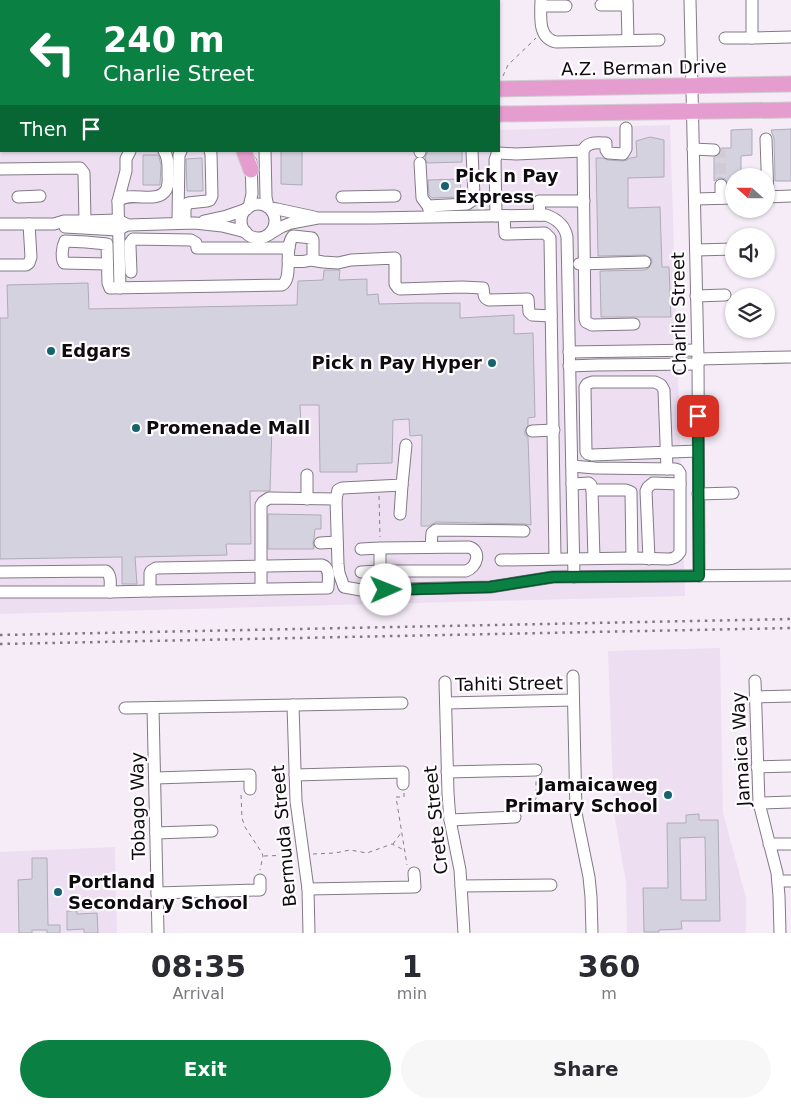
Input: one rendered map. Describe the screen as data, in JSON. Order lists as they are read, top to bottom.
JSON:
{
  "streets": {
    "main road": ["A.Z. Berman Drive"],
    "street": [
      "Charlie Street",
      "Tahiti Street",
      "Jamaica Way",
      "Tobago Way",
      "Crete Street",
      "Bermuda Street"
    ]
  },
  "crossings": [
    ["A.Z. Berman Drive", "Charlie Street"],
    ["Tahiti Street", "Crete Street"]
  ],
  "places": [
    "Pick n Pay Express",
    "Edgars",
    "Pick n Pay Hyper",
    "Promenade Mall",
    "Jamaicaweg Primary School",
    "Portland Secondary School"
  ],
  "north": "left",
  "page": {
    "turn": ["240 m", "Charlie Street"],
    "then": "Then",
    "eta": [
      "08:35",
      "Arrival",
      "1",
      "min",
      "360",
      "m"
    ],
    "buttons": ["Exit", "Share"]
  }
}
